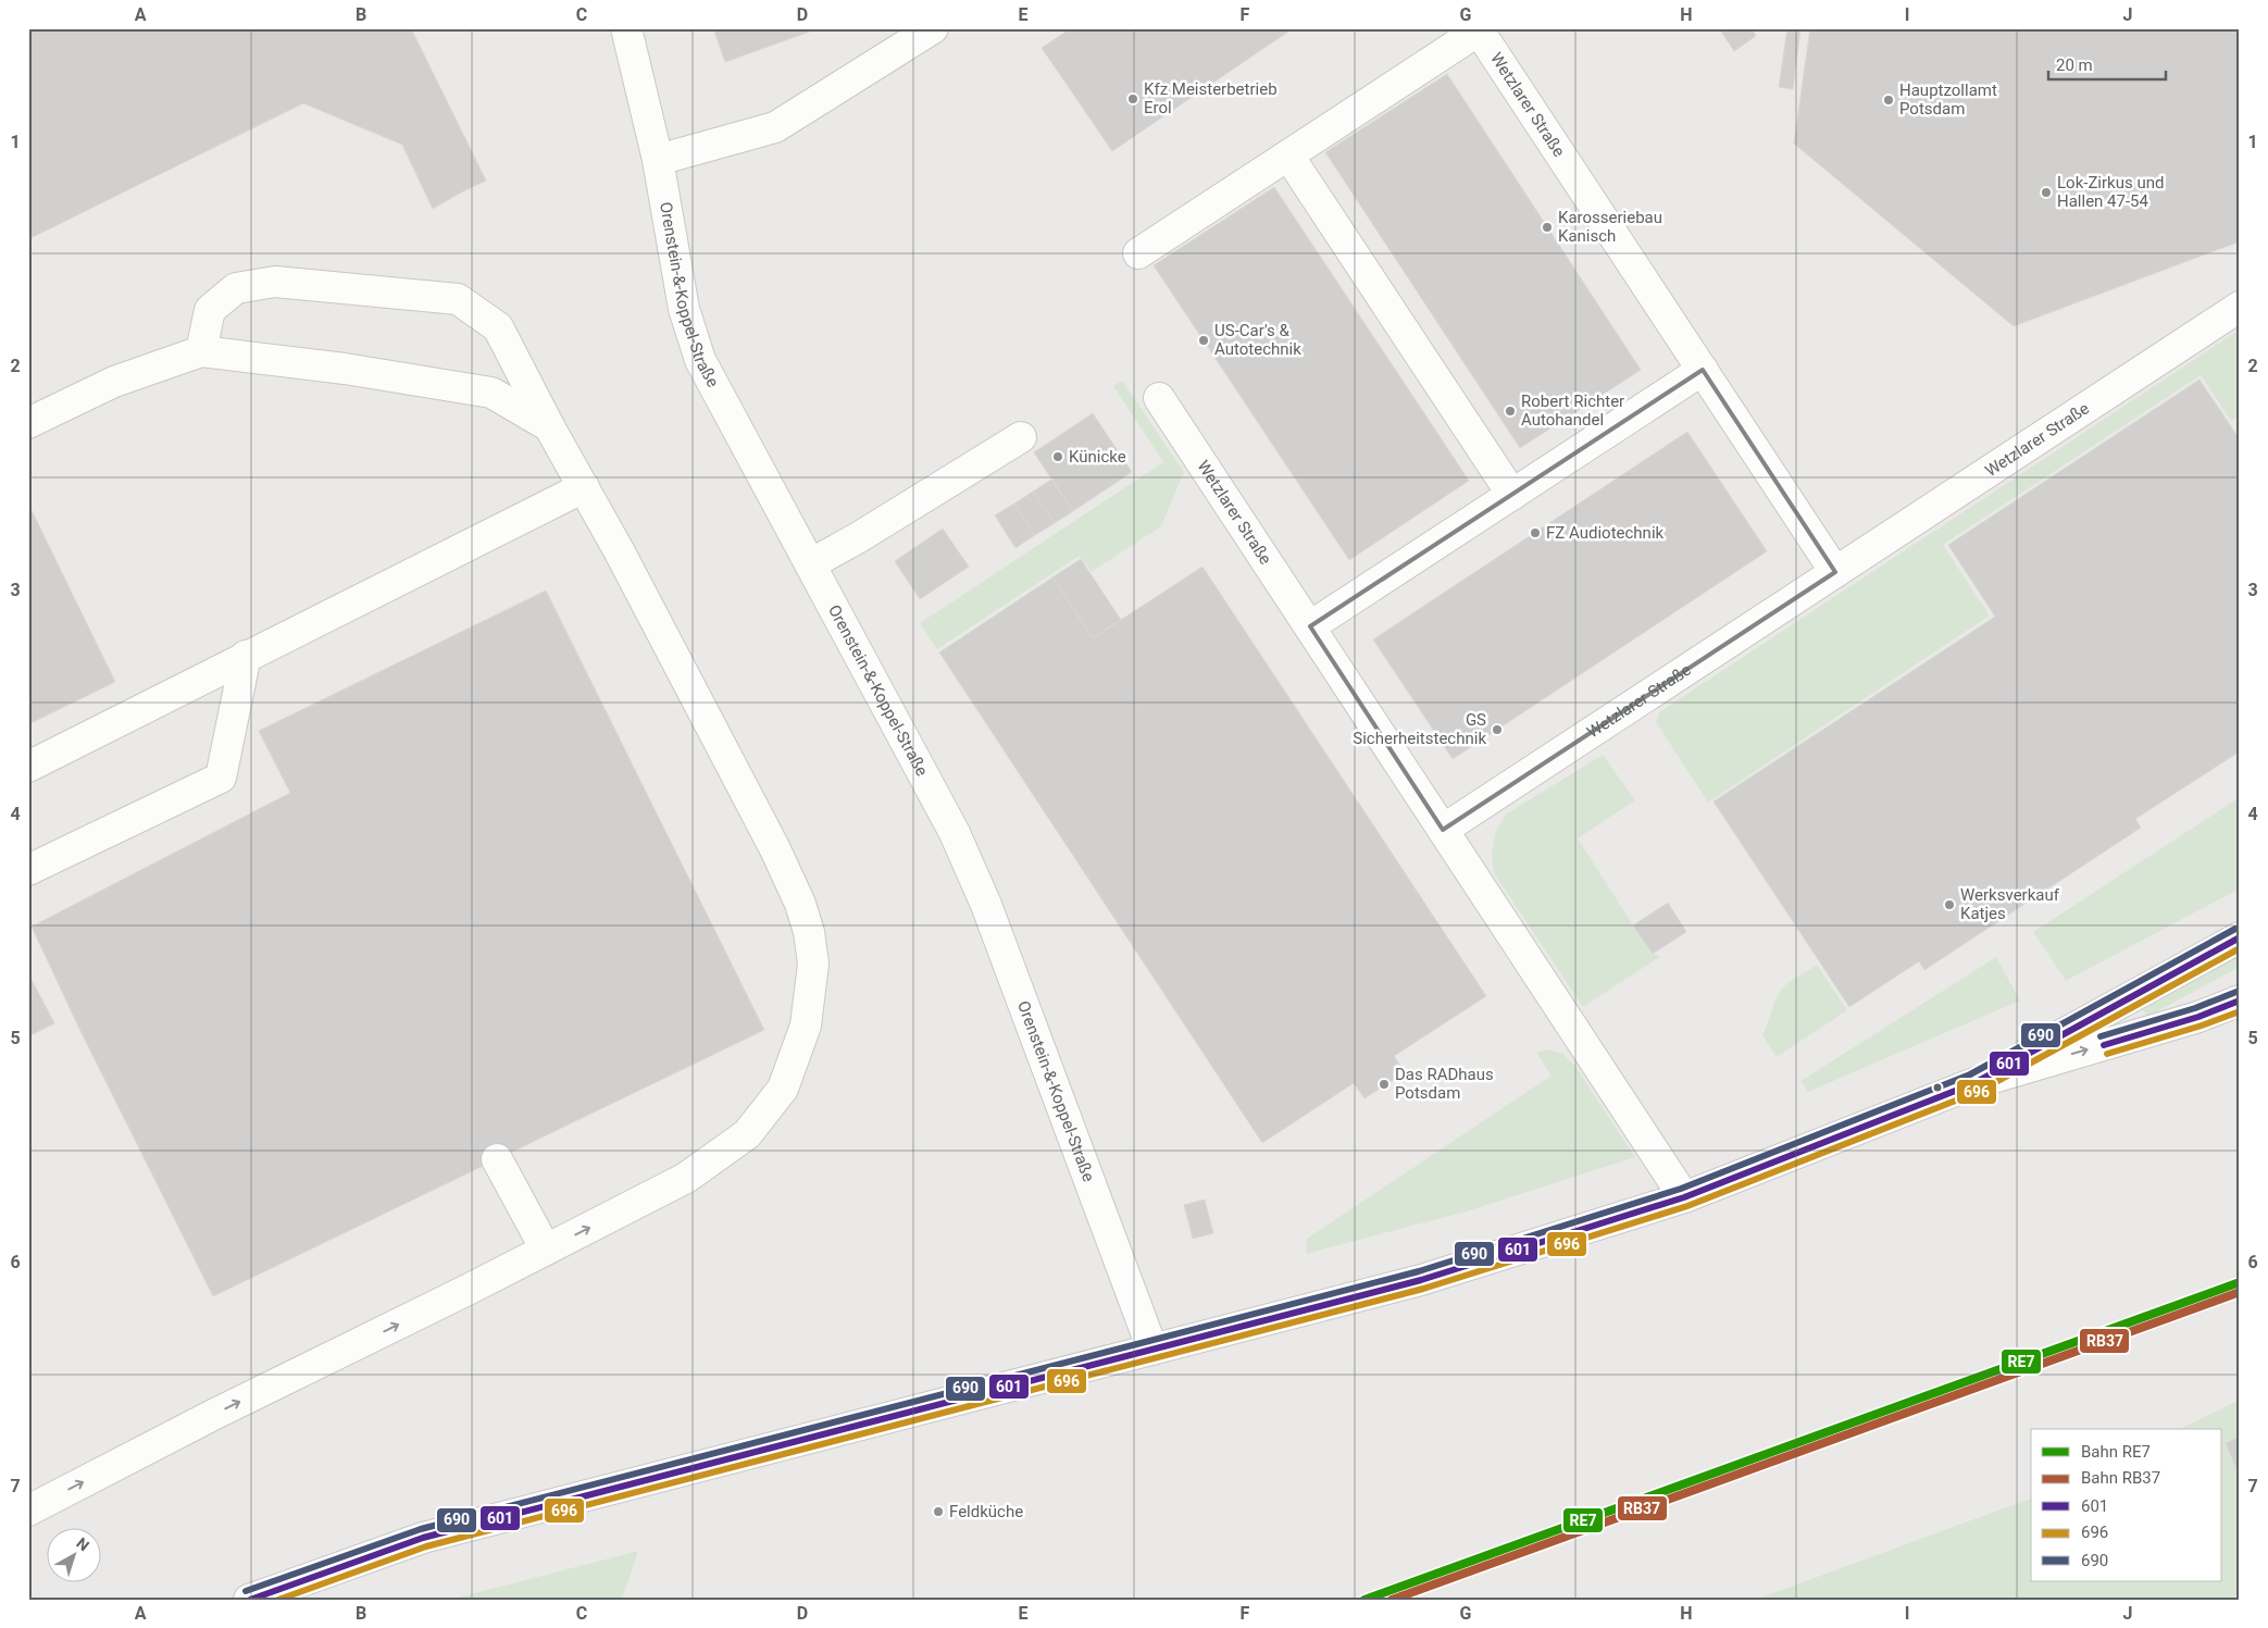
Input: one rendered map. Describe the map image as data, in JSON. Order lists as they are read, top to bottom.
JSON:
{
  "streets": {
    "street": ["Wetzlarer Straße", "Orenstein-&-Koppel-Straße"]
  },
  "places": [
    "Kfz Meisterbetrieb Erol",
    "Hauptzollamt Potsdam",
    "Lok-Zirkus und Hallen 47-54",
    "Karosseriebau Kanisch",
    "US-Car's & Autotechnik",
    "Robert Richter Autohandel",
    "Künicke",
    "FZ Audiotechnik",
    "GS Sicherheitstechnik",
    "Werksverkauf Katjes",
    "Das RADhaus Potsdam",
    "Feldküche"
  ],
  "lines": [
    "transit line 690",
    "transit line 601",
    "transit line 696",
    "rail line RE7",
    "rail line RB37"
  ],
  "legend": [
    "Bahn RE7",
    "Bahn RB37",
    "601",
    "696",
    "690"
  ],
  "scale_bar": "20 m",
  "north": "top right",
  "grid": {
    "columns": [
      "A",
      "B",
      "C",
      "D",
      "E",
      "F",
      "G",
      "H",
      "I",
      "J"
    ],
    "rows": [
      "1",
      "2",
      "3",
      "4",
      "5",
      "6",
      "7"
    ]
  }
}
